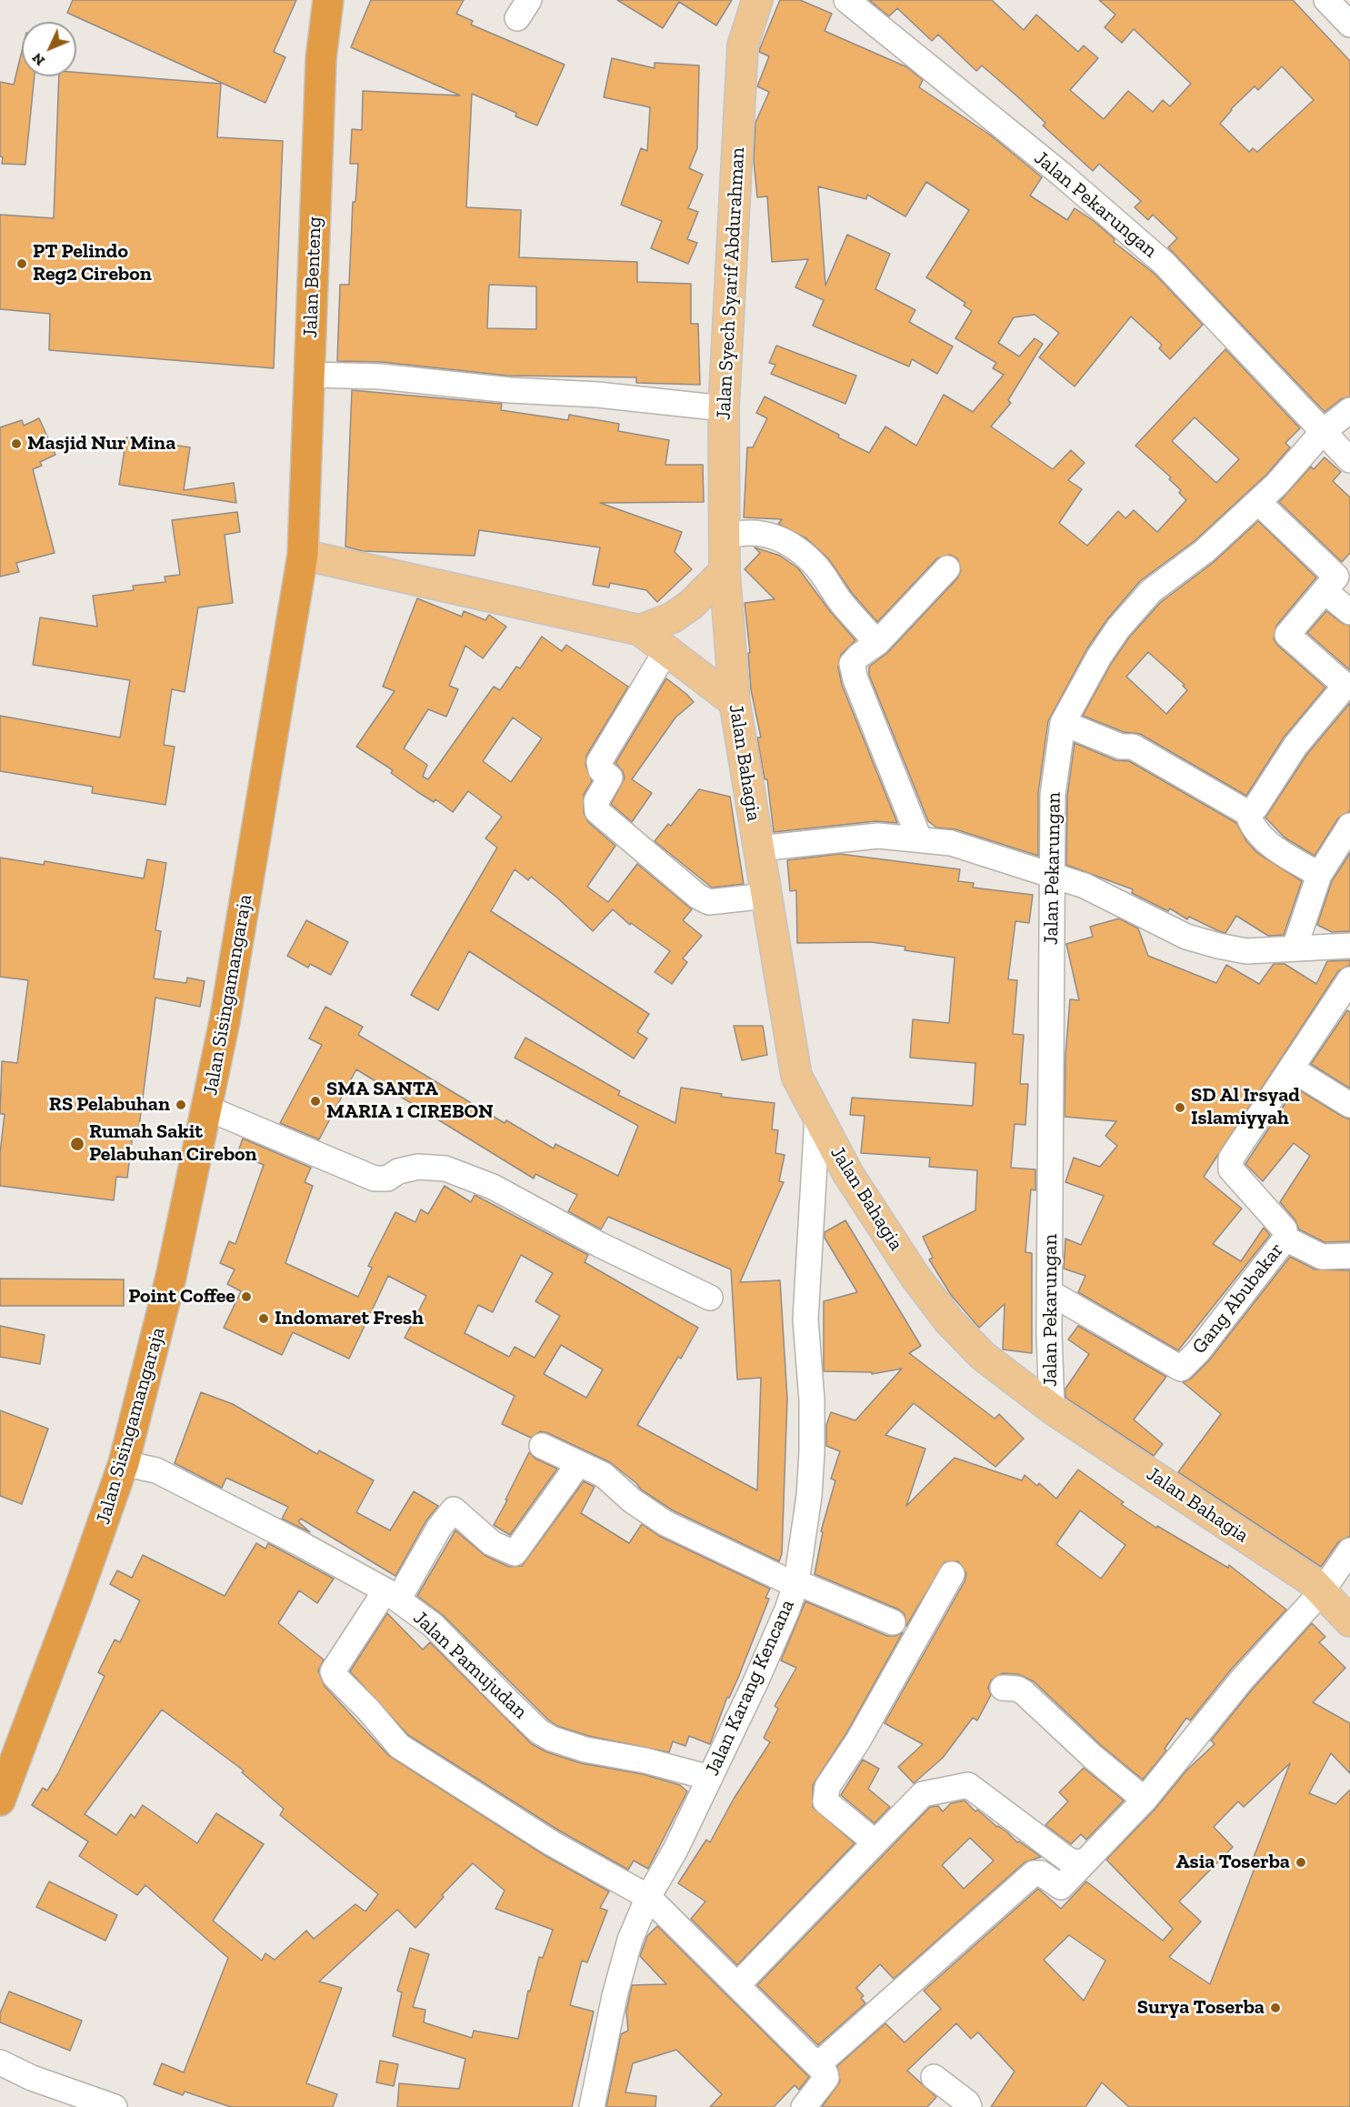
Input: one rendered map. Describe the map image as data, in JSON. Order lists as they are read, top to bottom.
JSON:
{
  "streets": {
    "highway": ["Jalan Benteng", "Jalan Sisingamangaraja"],
    "main road": ["Jalan Syech Syarif Abdurahman", "Jalan Bahagia"],
    "street": [
      "Jalan Pekarungan",
      "Gang Abubakar",
      "Jalan Pamujudan",
      "Jalan Karang Kencana"
    ]
  },
  "crossings": [
    ["Jalan Pekarungan", "Jalan Bahagia"],
    ["Jalan Pekarungan", "Gang Abubakar"],
    ["Jalan Benteng", "Jalan Sisingamangaraja"],
    ["Jalan Syech Syarif Abdurahman", "Jalan Bahagia"],
    ["Jalan Bahagia", "Jalan Karang Kencana"],
    ["Jalan Sisingamangaraja", "Jalan Pamujudan"],
    ["Jalan Pamujudan", "Jalan Karang Kencana"]
  ],
  "places": [
    "PT Pelindo Reg2 Cirebon",
    "Masjid Nur Mina",
    "SMA SANTA MARIA 1 CIREBON",
    "RS Pelabuhan",
    "SD Al Irsyad Islamiyyah",
    "Rumah Sakit Pelabuhan Cirebon",
    "Point Coffee",
    "Indomaret Fresh",
    "Asia Toserba",
    "Surya Toserba"
  ],
  "north": "bottom left"
}
